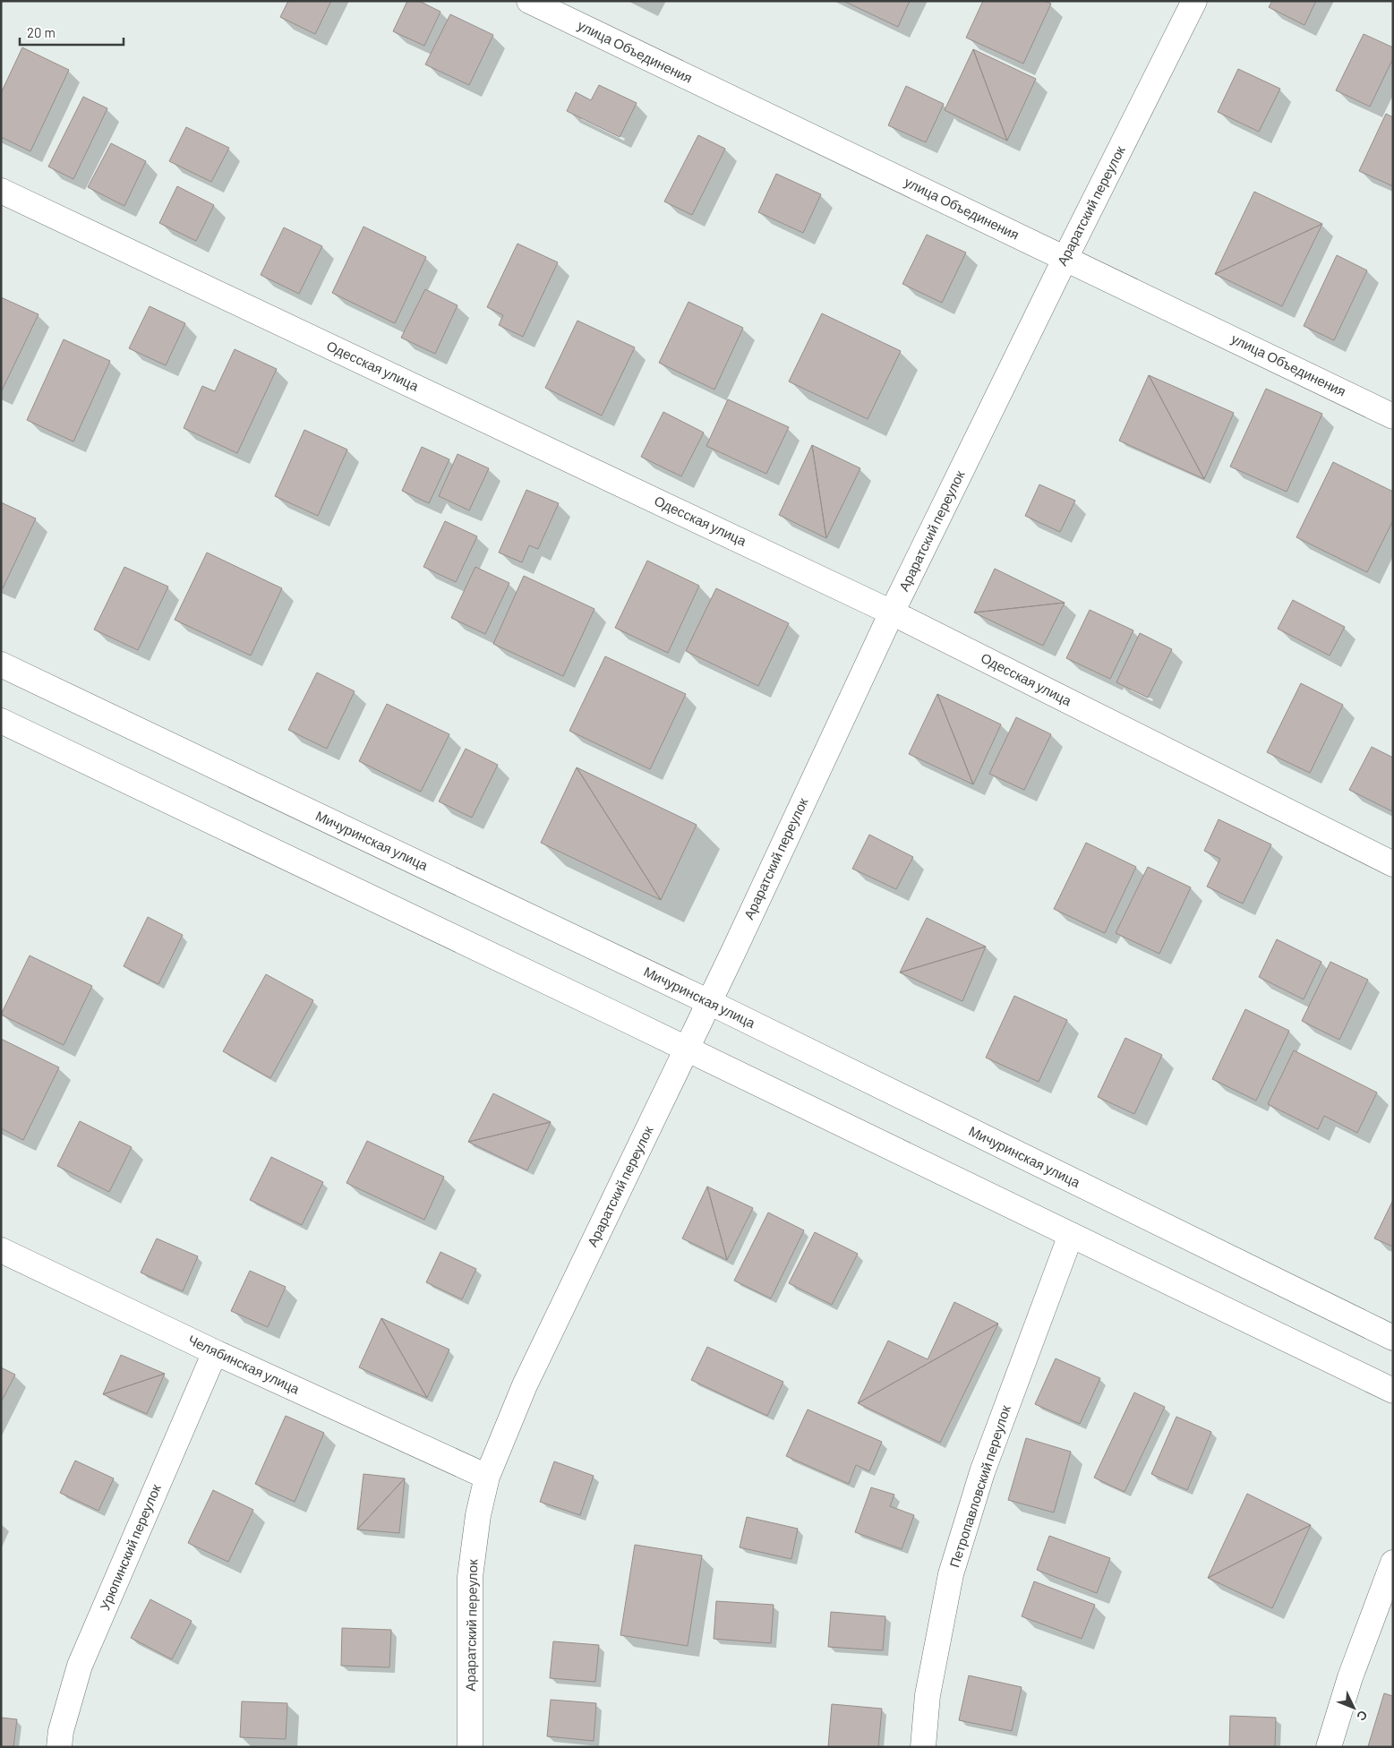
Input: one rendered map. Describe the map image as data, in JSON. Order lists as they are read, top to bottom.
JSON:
{
  "streets": {
    "street": [
      "улица Объединения",
      "Араратский переулок",
      "Одесская улица",
      "Мичуринская улица",
      "Челябинская улица",
      "Петропавловский переулок",
      "Урюпинский переулок"
    ]
  },
  "crossings": [
    ["улица Объединения", "Араратский переулок"],
    ["Араратский переулок", "Одесская улица"],
    ["Араратский переулок", "Мичуринская улица"],
    ["Араратский переулок", "Челябинская улица"],
    ["Челябинская улица", "Урюпинский переулок"]
  ],
  "scale_bar": "20 m",
  "north": "bottom right"
}
